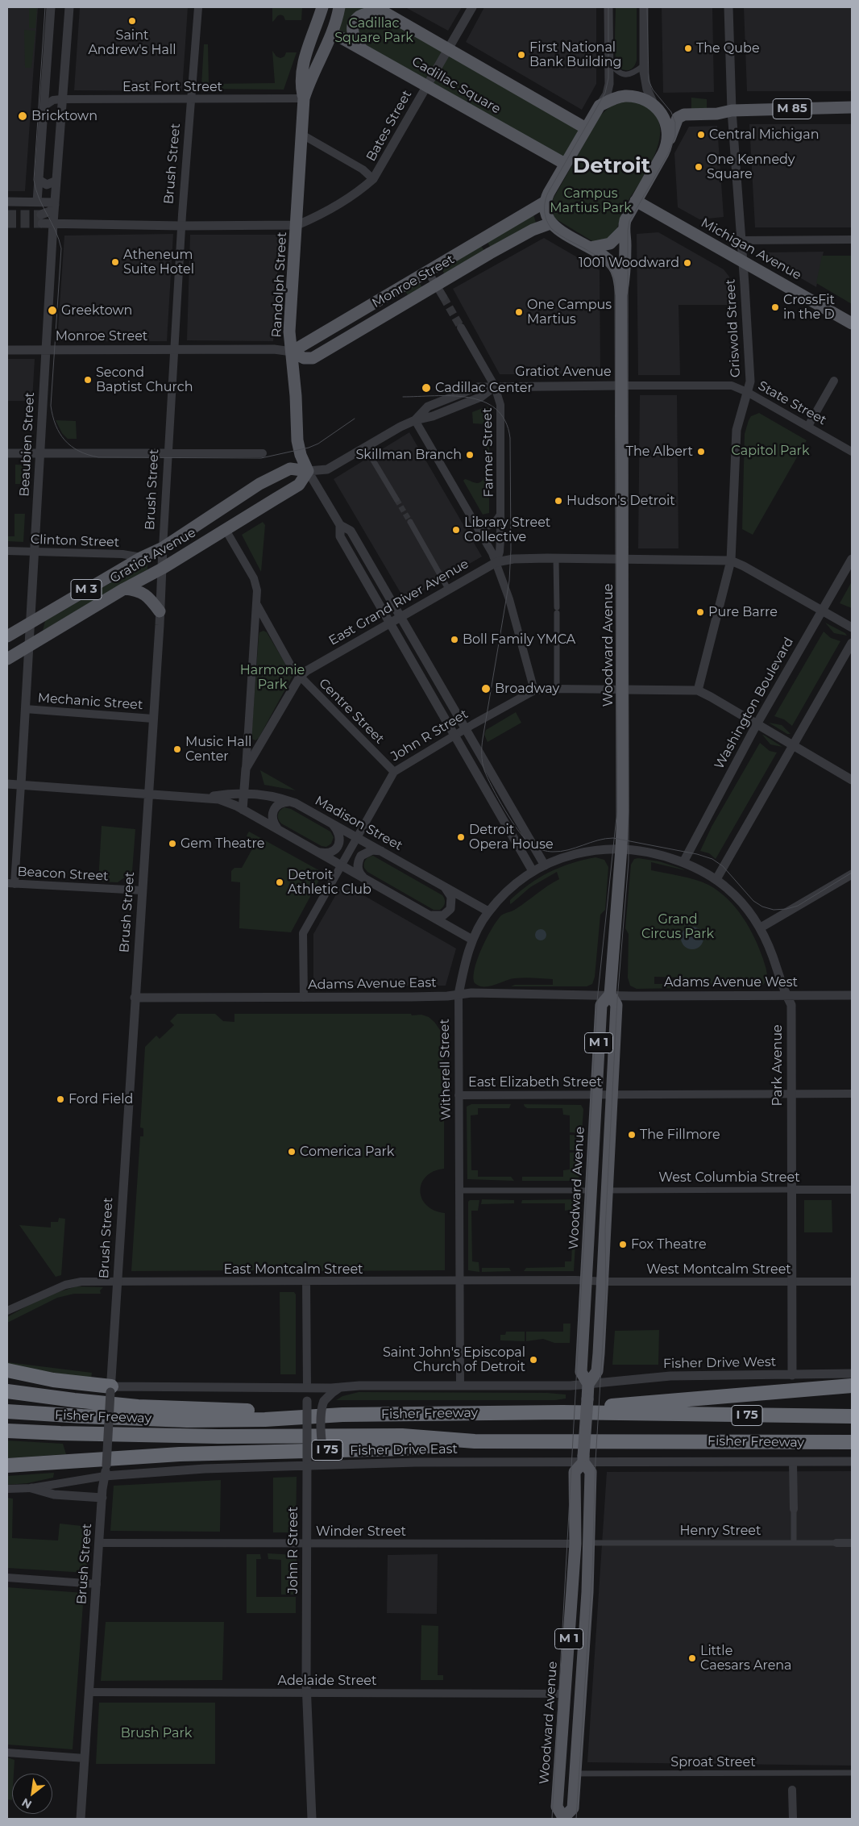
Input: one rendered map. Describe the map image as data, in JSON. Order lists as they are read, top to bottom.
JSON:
{
  "streets": {
    "highway": ["Fisher Freeway", "I 75"],
    "main road": [
      "Cadillac Square",
      "M 85",
      "Michigan Avenue",
      "Monroe Street",
      "Randolph Street",
      "Gratiot Avenue",
      "M 3",
      "Woodward Avenue",
      "M 1"
    ],
    "street": [
      "East Fort Street",
      "Bates Street",
      "Brush Street",
      "Griswold Street",
      "State Street",
      "Beaubien Street",
      "Farmer Street",
      "Clinton Street",
      "East Grand River Avenue",
      "Mechanic Street",
      "Washington Boulevard",
      "Centre Street",
      "John R Street",
      "Madison Street",
      "Beacon Street",
      "Adams Avenue West",
      "Adams Avenue East",
      "Park Avenue",
      "Witherell Street",
      "East Elizabeth Street",
      "West Columbia Street",
      "East Montcalm Street",
      "West Montcalm Street",
      "Fisher Drive West",
      "Fisher Drive East",
      "Henry Street",
      "Winder Street",
      "Adelaide Street",
      "Sproat Street"
    ]
  },
  "crossings": [
    ["Cadillac Square", "Bates Street"],
    ["Cadillac Square", "Randolph Street"],
    ["East Fort Street", "Brush Street"],
    ["East Fort Street", "Randolph Street"],
    ["East Fort Street", "Beaubien Street"],
    ["M 85", "Griswold Street"],
    ["M 85", "Woodward Avenue"],
    ["Bates Street", "Randolph Street"],
    ["Brush Street", "Monroe Street"],
    ["Brush Street", "Gratiot Avenue"],
    ["Brush Street", "Mechanic Street"],
    ["Brush Street", "Madison Street"],
    ["Brush Street", "Beacon Street"],
    ["Brush Street", "Adams Avenue East"],
    ["Brush Street", "East Montcalm Street"],
    ["Brush Street", "Fisher Drive East"],
    ["Brush Street", "Winder Street"],
    ["Brush Street", "Adelaide Street"],
    ["Michigan Avenue", "Griswold Street"],
    ["Michigan Avenue", "Woodward Avenue"],
    ["Monroe Street", "Randolph Street"],
    ["Monroe Street", "Beaubien Street"],
    ["Monroe Street", "Woodward Avenue"],
    ["Randolph Street", "Gratiot Avenue"],
    ["Griswold Street", "State Street"],
    ["Griswold Street", "East Grand River Avenue"],
    ["Griswold Street", "Woodward Avenue"],
    ["Gratiot Avenue", "State Street"],
    ["Gratiot Avenue", "Beaubien Street"],
    ["Gratiot Avenue", "Farmer Street"],
    ["Gratiot Avenue", "Clinton Street"],
    ["Gratiot Avenue", "Woodward Avenue"],
    ["State Street", "Woodward Avenue"],
    ["Beaubien Street", "Clinton Street"],
    ["Beaubien Street", "Mechanic Street"],
    ["Beaubien Street", "Madison Street"],
    ["Beaubien Street", "Beacon Street"],
    ["Farmer Street", "East Grand River Avenue"],
    ["Farmer Street", "John R Street"],
    ["East Grand River Avenue", "Woodward Avenue"],
    ["East Grand River Avenue", "Centre Street"],
    ["Woodward Avenue", "John R Street"],
    ["Woodward Avenue", "Adams Avenue West"],
    ["Woodward Avenue", "Adams Avenue East"],
    ["Woodward Avenue", "Park Avenue"],
    ["Woodward Avenue", "Witherell Street"],
    ["Woodward Avenue", "East Elizabeth Street"],
    ["Woodward Avenue", "West Columbia Street"],
    ["Woodward Avenue", "East Montcalm Street"],
    ["Woodward Avenue", "West Montcalm Street"],
    ["Woodward Avenue", "Fisher Drive West"],
    ["Woodward Avenue", "Fisher Drive East"],
    ["Woodward Avenue", "Henry Street"],
    ["Woodward Avenue", "Winder Street"],
    ["Woodward Avenue", "Adelaide Street"],
    ["Woodward Avenue", "Sproat Street"],
    ["Washington Boulevard", "Park Avenue"],
    ["Centre Street", "John R Street"],
    ["John R Street", "Madison Street"],
    ["John R Street", "Adams Avenue East"],
    ["John R Street", "East Montcalm Street"],
    ["John R Street", "Fisher Drive East"],
    ["John R Street", "Winder Street"],
    ["John R Street", "Adelaide Street"],
    ["Madison Street", "Witherell Street"],
    ["Adams Avenue West", "Adams Avenue East"],
    ["Adams Avenue West", "Park Avenue"],
    ["Adams Avenue East", "Witherell Street"],
    ["Park Avenue", "Witherell Street"],
    ["Park Avenue", "East Elizabeth Street"],
    ["Park Avenue", "West Columbia Street"],
    ["Park Avenue", "West Montcalm Street"],
    ["Park Avenue", "Fisher Drive West"],
    ["Witherell Street", "East Elizabeth Street"],
    ["Witherell Street", "East Montcalm Street"],
    ["East Montcalm Street", "West Montcalm Street"],
    ["Fisher Freeway", "I 75"]
  ],
  "districts": ["Detroit"],
  "parks": [
    "Cadillac Square Park",
    "Campus Martius Park",
    "Capitol Park",
    "Harmonie Park",
    "Grand Circus Park",
    "Brush Park"
  ],
  "places": [
    "Saint Andrew's Hall",
    "The Qube",
    "First National Bank Building",
    "Bricktown",
    "Central Michigan",
    "One Kennedy Square",
    "Atheneum Suite Hotel",
    "1001 Woodward",
    "CrossFit in the D",
    "Greektown",
    "One Campus Martius",
    "Second Baptist Church",
    "Cadillac Center",
    "The Albert",
    "Skillman Branch",
    "Hudson's Detroit",
    "Library Street Collective",
    "Pure Barre",
    "Boll Family YMCA",
    "Broadway",
    "Music Hall Center",
    "Detroit Opera House",
    "Gem Theatre",
    "Detroit Athletic Club",
    "Ford Field",
    "The Fillmore",
    "Comerica Park",
    "Fox Theatre",
    "Saint John's Episcopal Church of Detroit",
    "Little Caesars Arena"
  ],
  "north": "bottom left"
}
